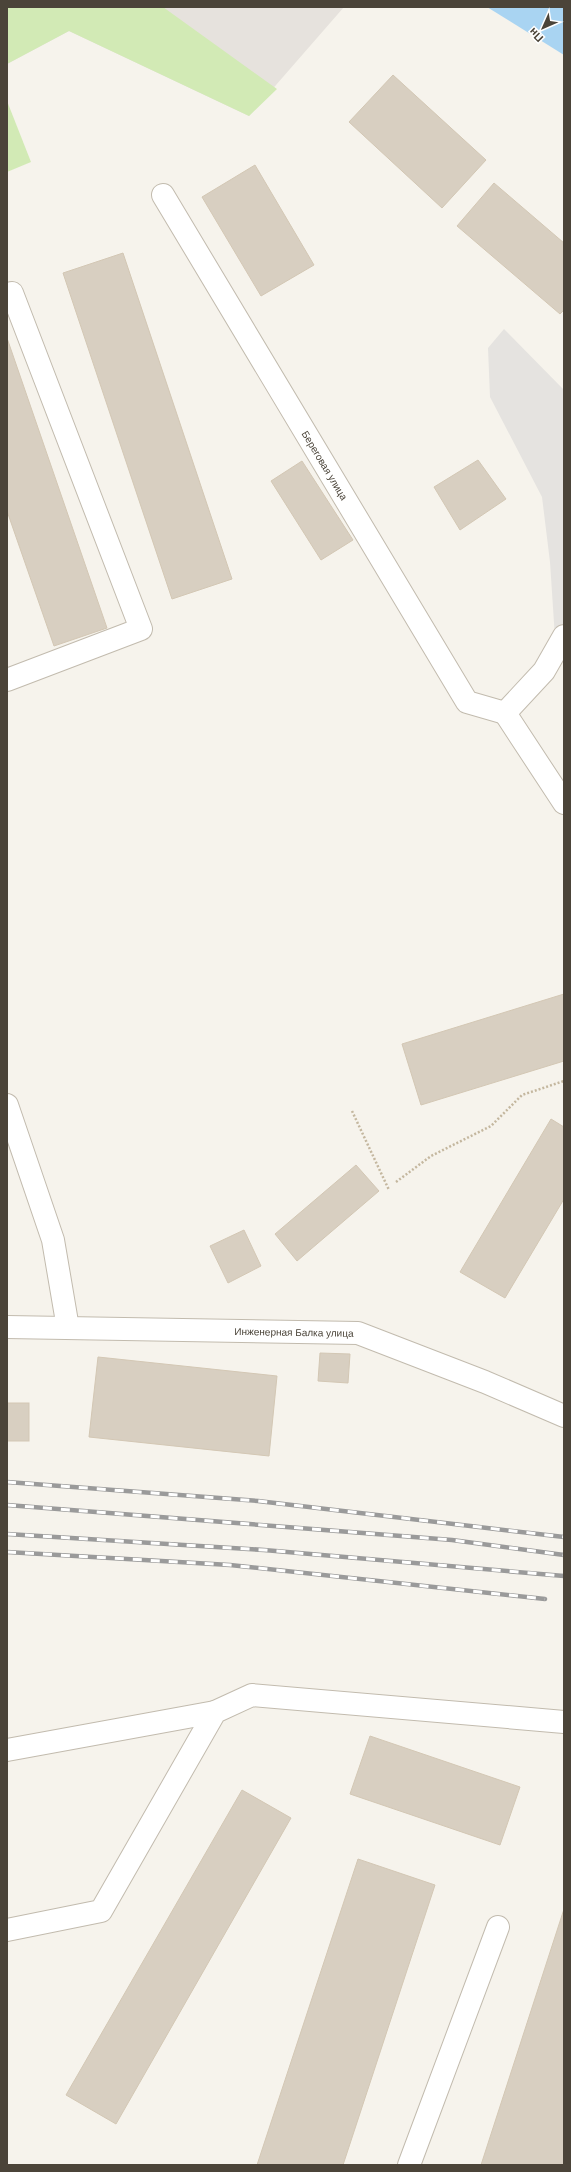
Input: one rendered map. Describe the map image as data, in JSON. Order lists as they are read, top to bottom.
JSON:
{
  "streets": {
    "street": ["Береговая улица", "Инженерная Балка улица"]
  },
  "north": "bottom left"
}
